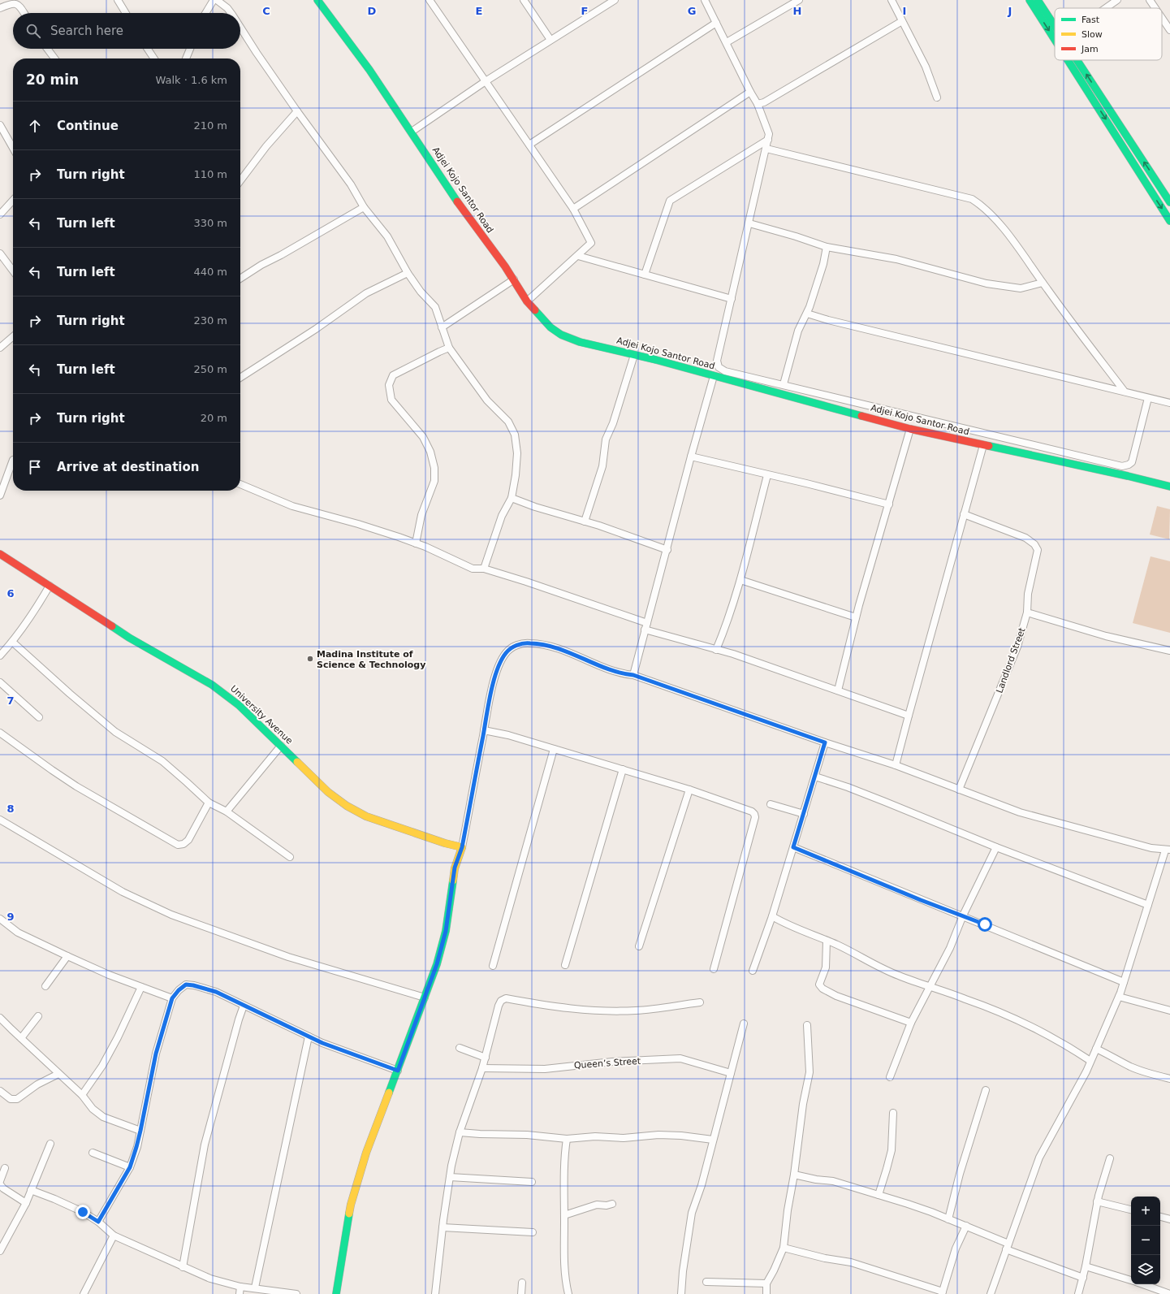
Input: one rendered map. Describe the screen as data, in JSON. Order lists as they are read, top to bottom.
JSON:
{
  "streets": {
    "street": [
      "Adjei Kojo Santor Road",
      "Landlord Street",
      "University Avenue",
      "Queen’s Street"
    ]
  },
  "places": ["Madina Institute of Science & Technology"],
  "legend": ["Fast", "Slow", "Jam"],
  "page": {
    "search": "Search here",
    "heading": ["20 min", "Walk · 1.6 km"],
    "list": [
      ["Continue", "210 m"],
      ["Turn right", "110 m"],
      ["Turn left", "330 m"],
      ["Turn left", "440 m"],
      ["Turn right", "230 m"],
      ["Turn left", "250 m"],
      ["Turn right", "20 m"],
      "Arrive at destination"
    ],
    "map_buttons": ["+", "−"]
  },
  "grid": {
    "columns": [
      "C",
      "D",
      "E",
      "F",
      "G",
      "H",
      "I",
      "J"
    ],
    "rows": [
      "6",
      "7",
      "8",
      "9"
    ]
  }
}
